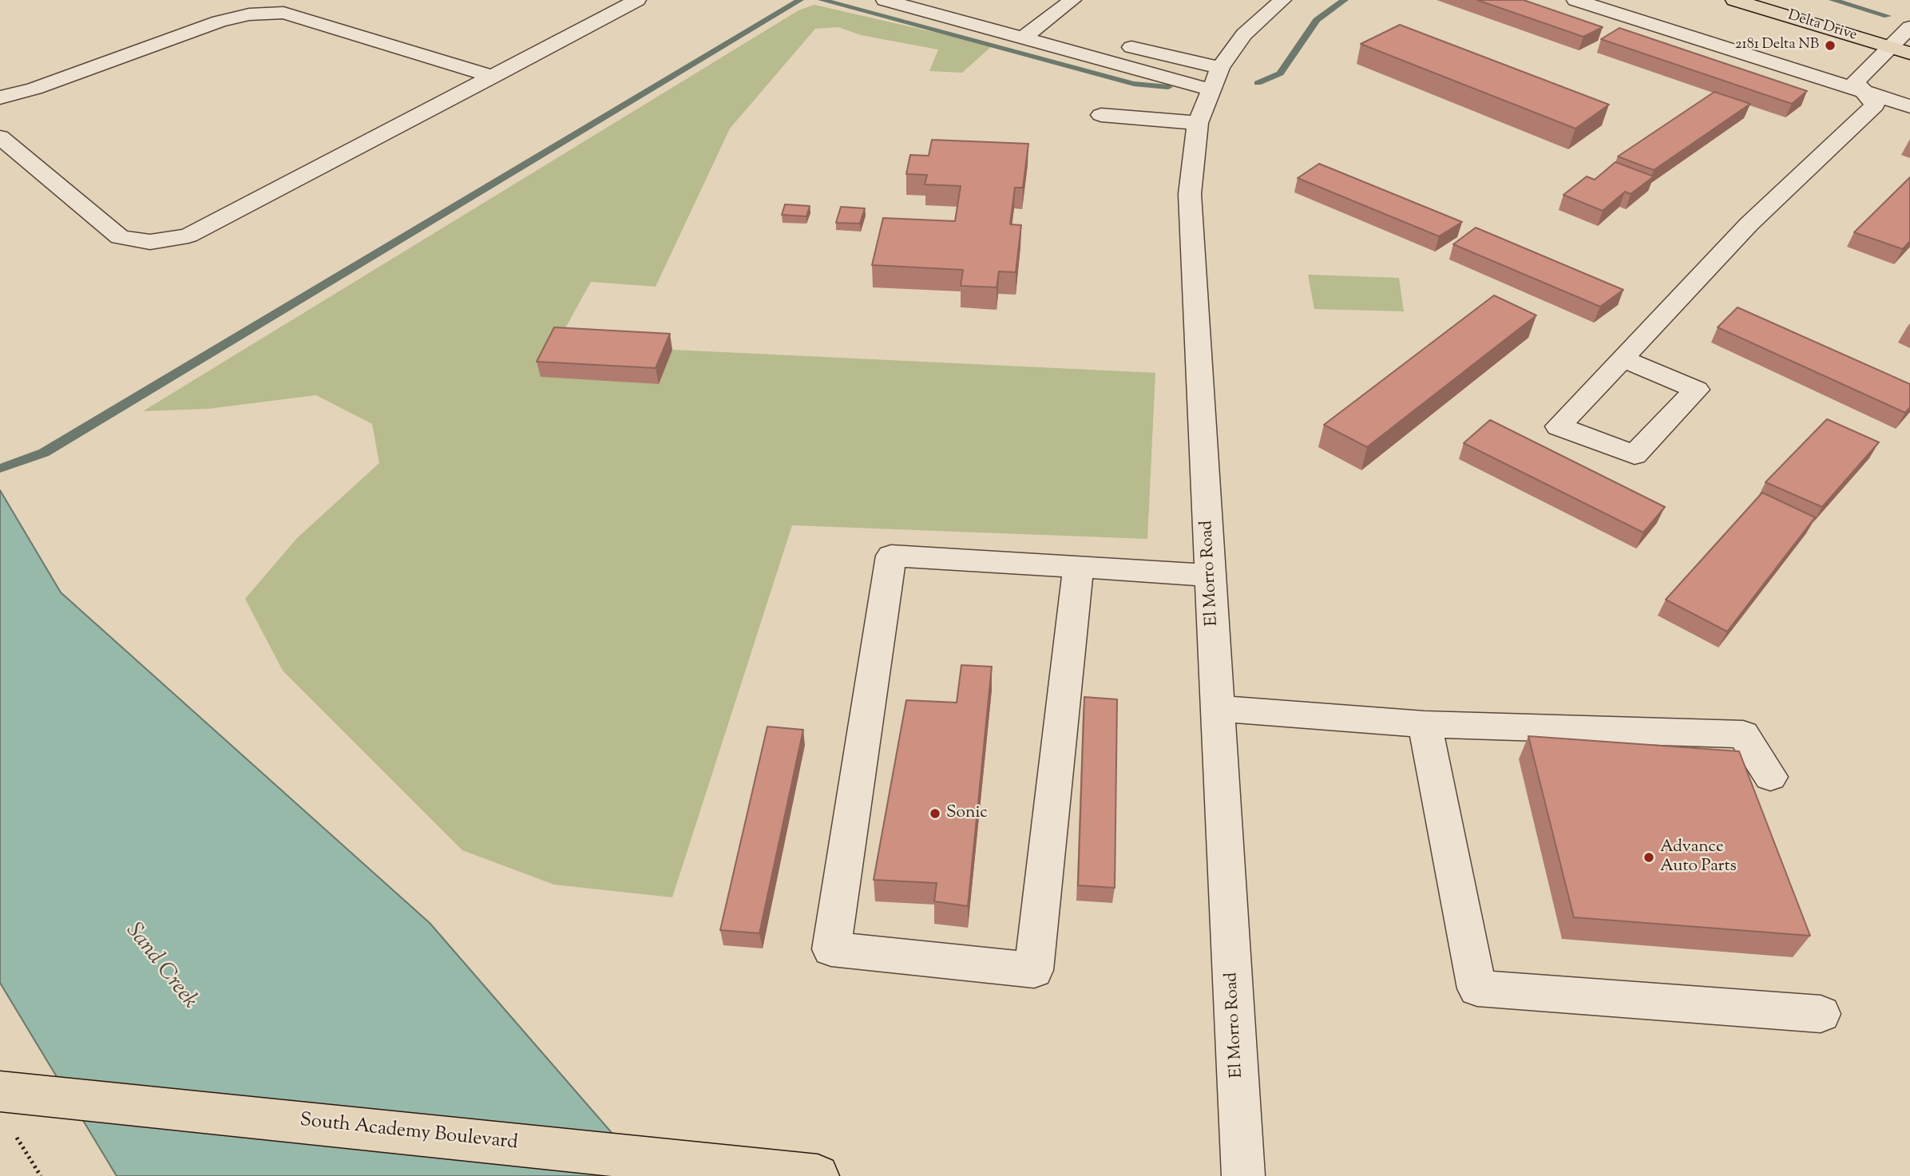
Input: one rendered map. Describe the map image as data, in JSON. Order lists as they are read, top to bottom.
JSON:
{
  "streets": {
    "main road": ["Delta Drive", "South Academy Boulevard"],
    "street": ["El Morro Road"]
  },
  "water": ["Sand Creek"],
  "places": ["2181 Delta NB", "Sonic", "Advance Auto Parts"]
}
